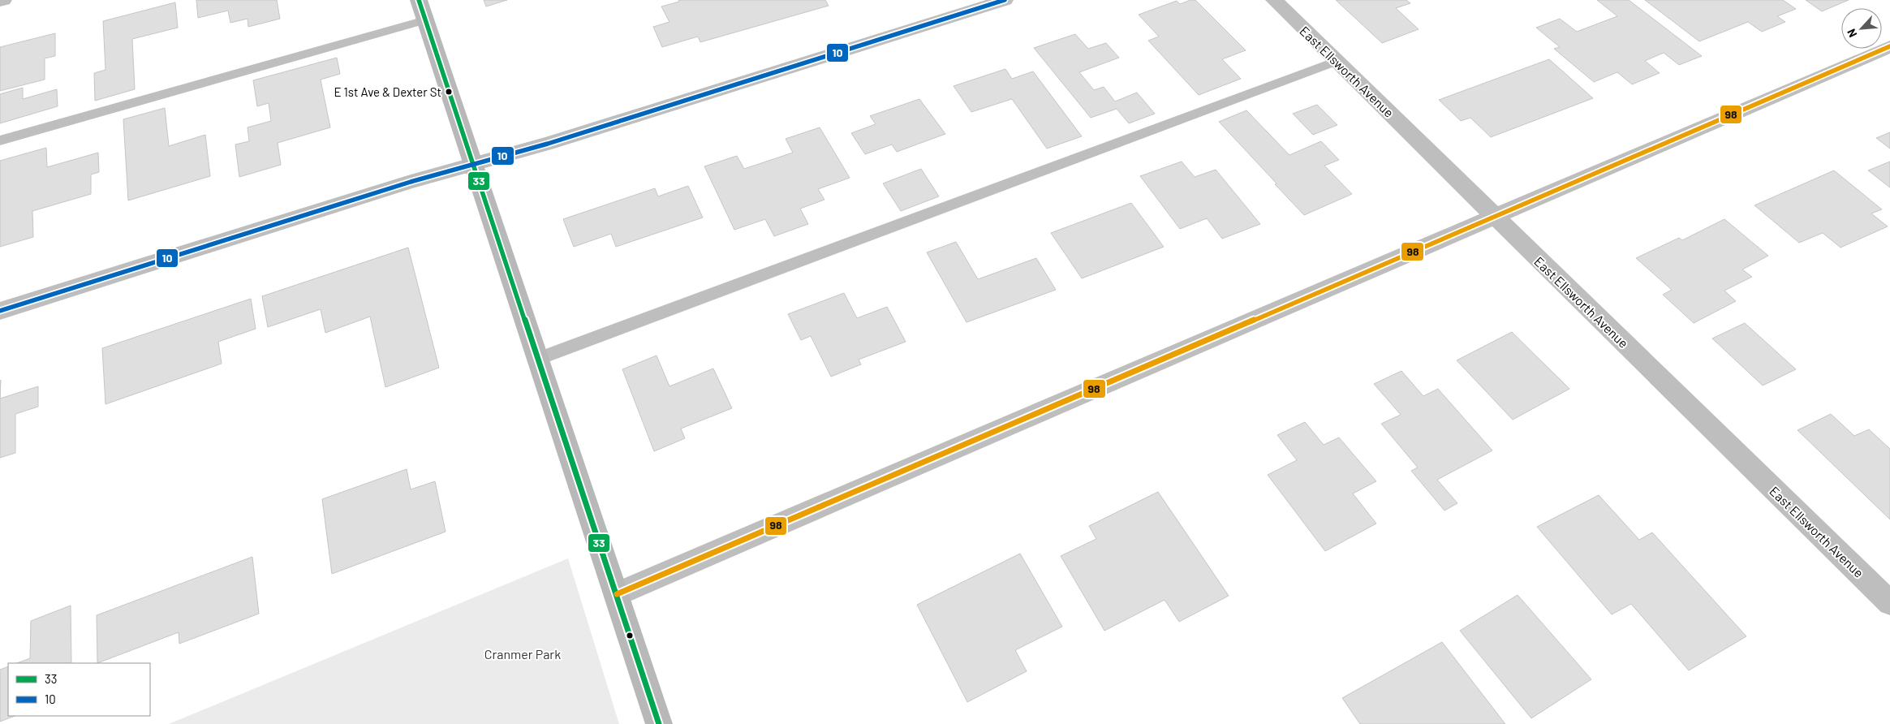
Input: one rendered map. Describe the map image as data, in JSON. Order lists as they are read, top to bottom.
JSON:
{
  "streets": {
    "street": ["East Ellsworth Avenue"]
  },
  "parks": ["Cranmer Park"],
  "places": ["E 1st Ave & Dexter St"],
  "lines": ["transit line 33", "transit line 10", "transit line 98"],
  "legend": ["33", "10"],
  "north": "bottom left"
}
